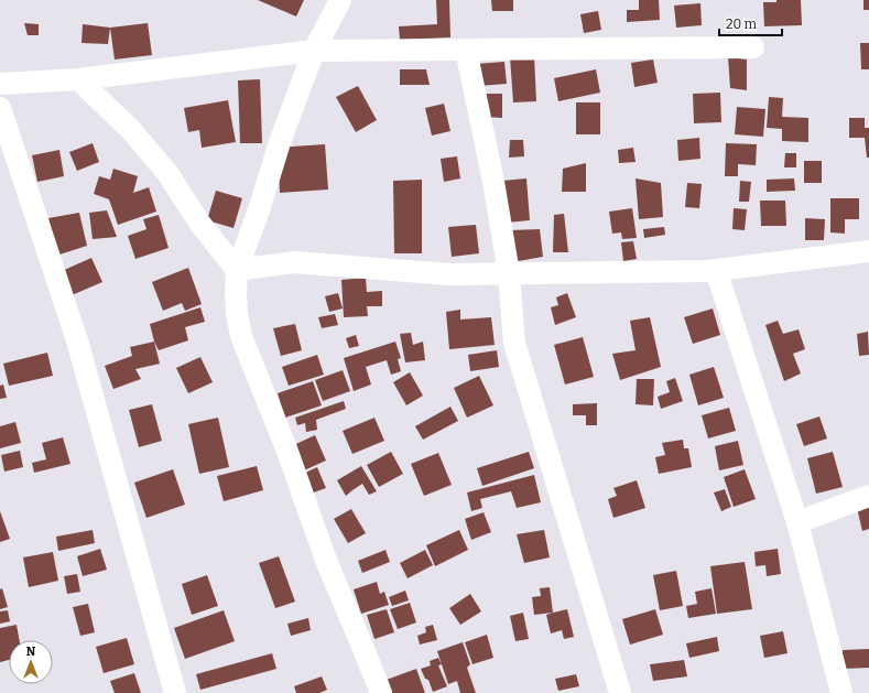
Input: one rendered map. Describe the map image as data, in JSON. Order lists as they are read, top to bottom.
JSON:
{
  "scale_bar": "20 m",
  "north": "top"
}
